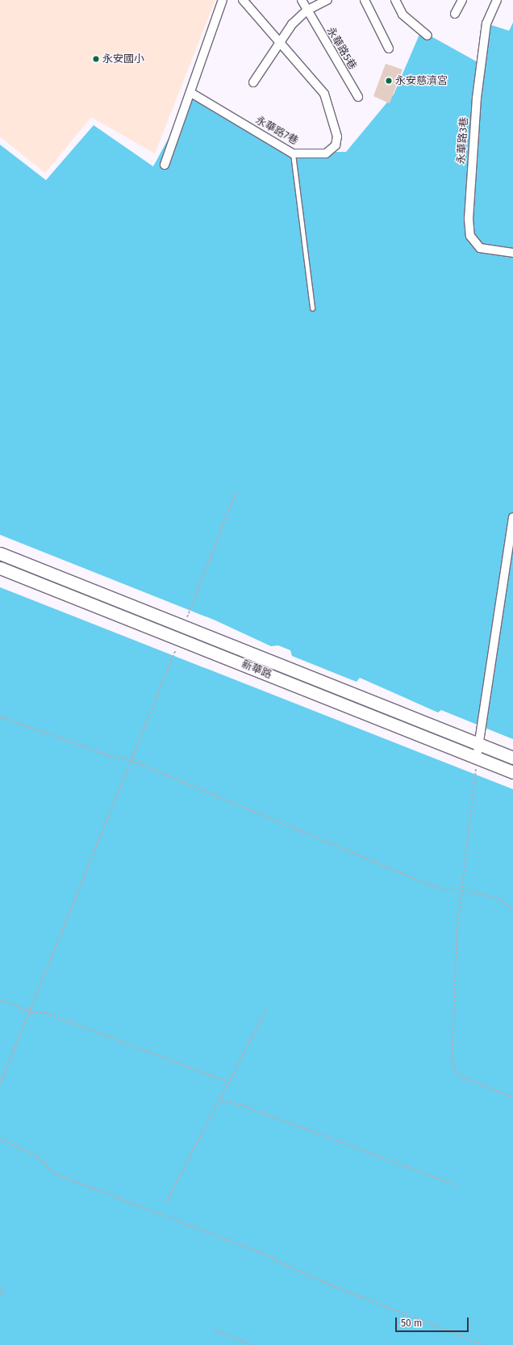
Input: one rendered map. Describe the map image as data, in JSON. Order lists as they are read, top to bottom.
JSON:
{
  "streets": {
    "street": [
      "永華路5巷",
      "永華路7巷",
      "永華路3巷",
      "新華路"
    ]
  },
  "places": ["永安國小", "永安慈濟宮"],
  "scale_bar": "50 m"
}
